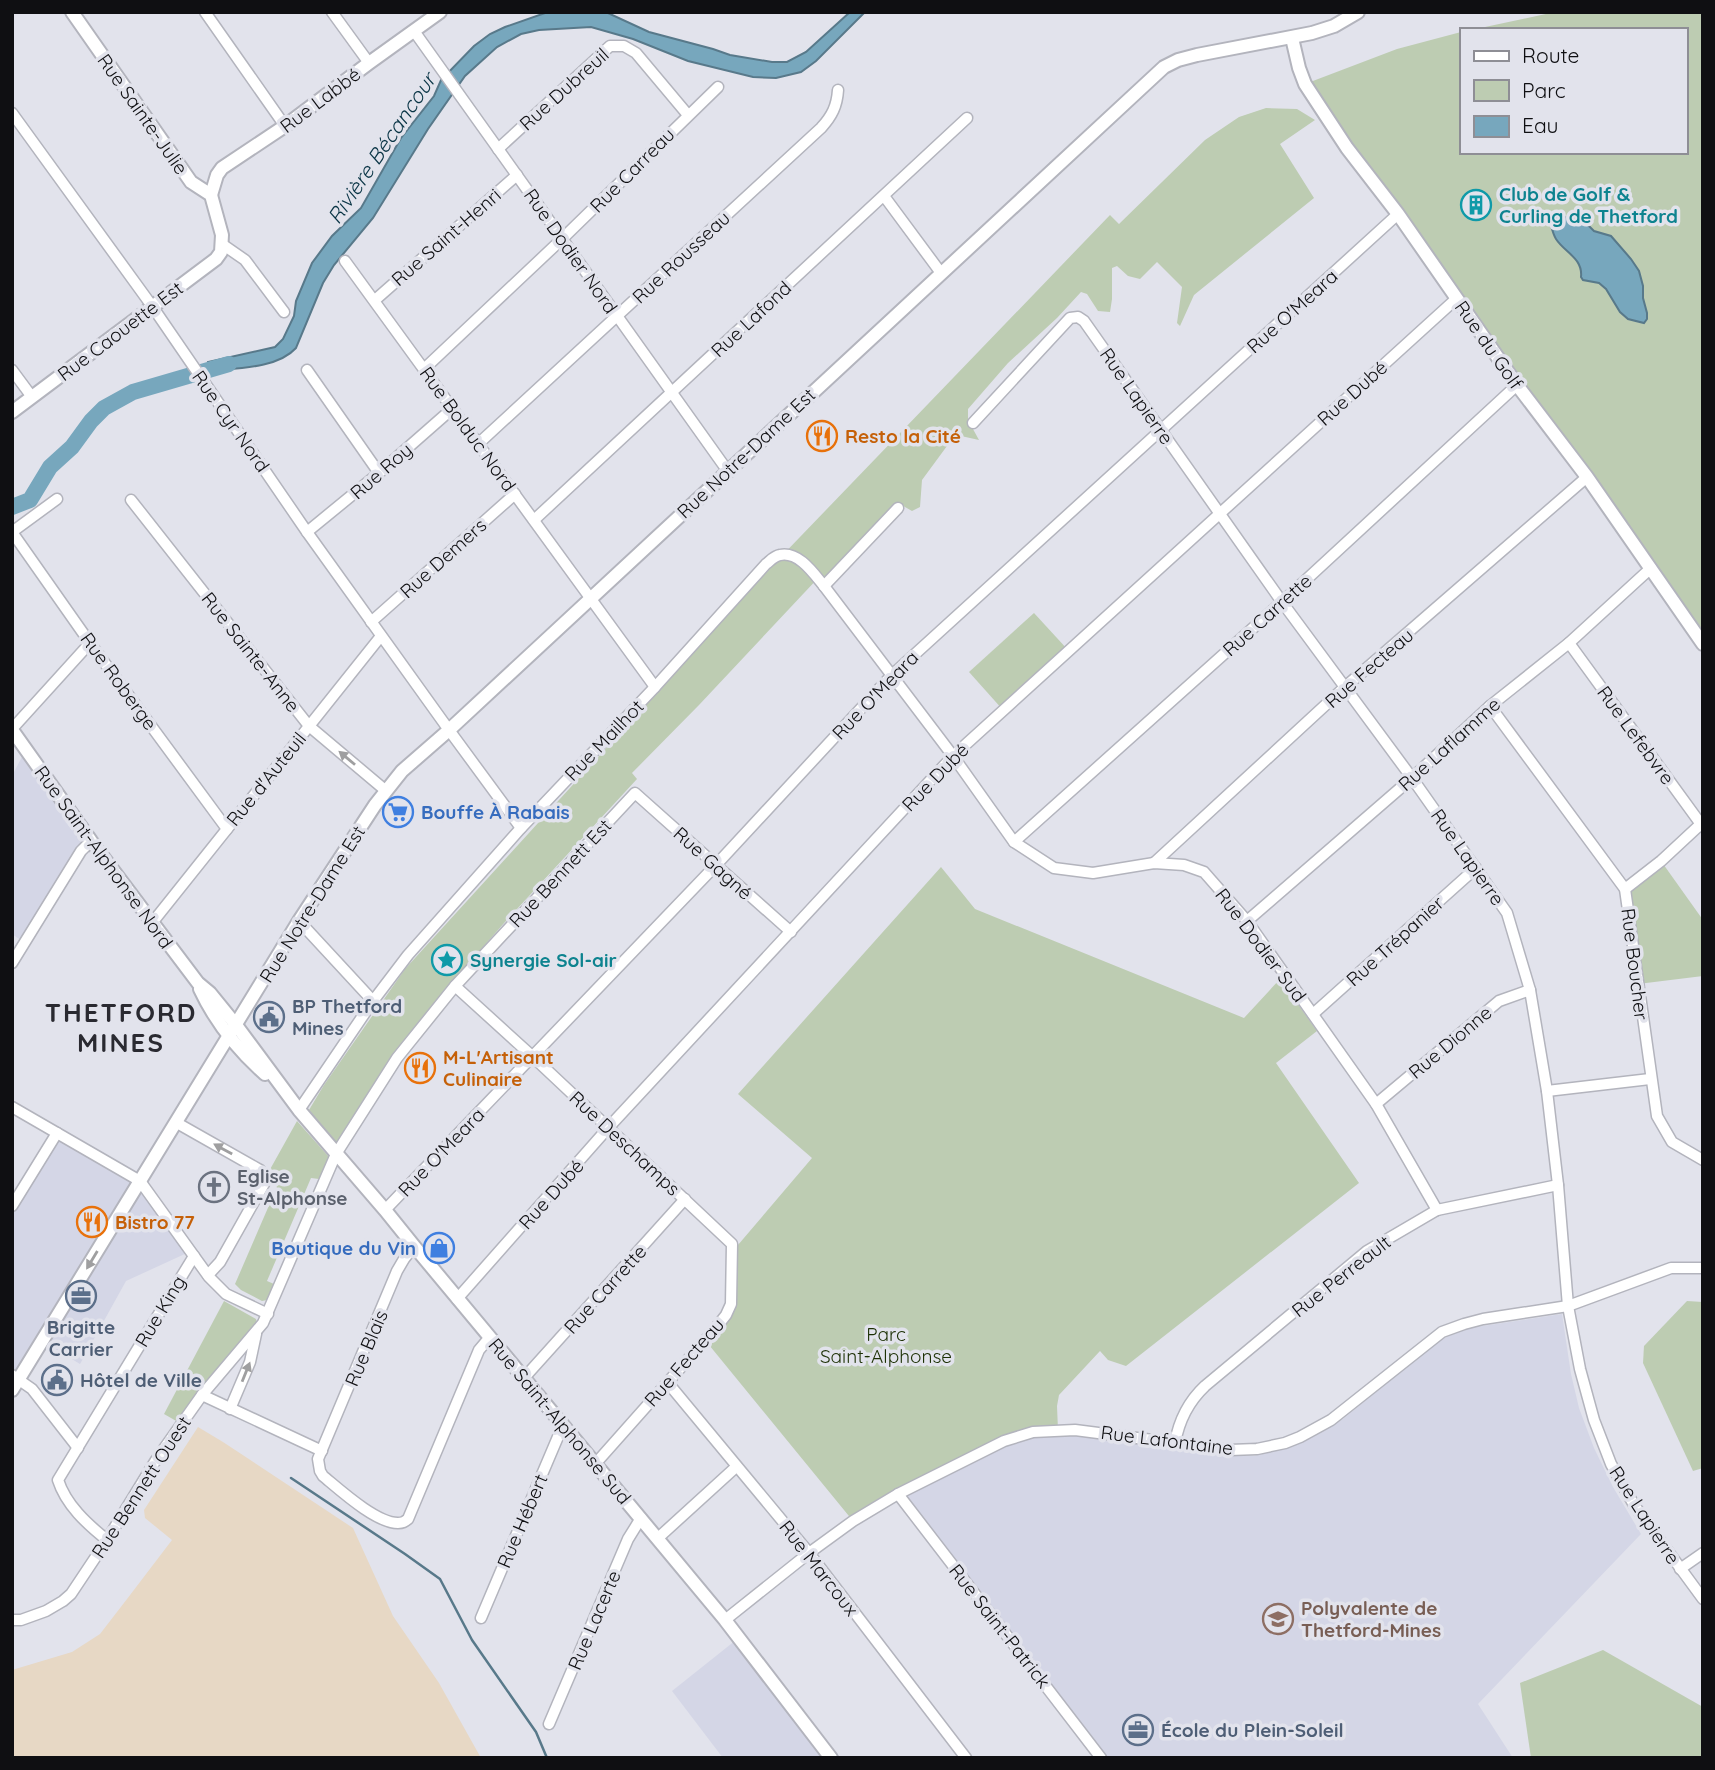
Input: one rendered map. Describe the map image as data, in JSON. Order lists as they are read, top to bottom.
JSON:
{
  "streets": {
    "street": [
      "Rue Dubreuil",
      "Rue Labbé",
      "Rue Sainte-Julie",
      "Rue Carreau",
      "Rue Saint-Henri",
      "Rue Dodier Nord",
      "Rue Rousseau",
      "Rue O'Meara",
      "Rue Lafond",
      "Rue Caouette Est",
      "Rue du Golf",
      "Rue Dubé",
      "Rue Lapierre",
      "Rue Cyr Nord",
      "Rue Bolduc Nord",
      "Rue Notre-Dame Est",
      "Rue Roy",
      "Rue Demers",
      "Rue Carrette",
      "Rue Sainte-Anne",
      "Rue Fecteau",
      "Rue Roberge",
      "Rue Lefebvre",
      "Rue Mailhot",
      "Rue Laflamme",
      "Rue d'Auteuil",
      "Rue Saint-Alphonse Nord",
      "Rue Gagné",
      "Rue Bennett Est",
      "Rue Trépanier",
      "Rue Dodier Sud",
      "Rue Boucher",
      "Rue Dionne",
      "Rue Deschamps",
      "Rue Perreault",
      "Rue King",
      "Rue Blais",
      "Rue Saint-Alphonse Sud",
      "Rue Lafontaine",
      "Rue Bennett Ouest",
      "Rue Hébert",
      "Rue Marcoux",
      "Rue Lacerte",
      "Rue Saint-Patrick"
    ]
  },
  "crossings": [
    ["Rue Dubreuil", "Rue Carreau"],
    ["Rue Dubreuil", "Rue Dodier Nord"],
    ["Rue Labbé", "Rue Sainte-Julie"],
    ["Rue Labbé", "Rue Dodier Nord"],
    ["Rue Carreau", "Rue Dodier Nord"],
    ["Rue Carreau", "Rue Bolduc Nord"],
    ["Rue Saint-Henri", "Rue Dodier Nord"],
    ["Rue Saint-Henri", "Rue Bolduc Nord"],
    ["Rue Dodier Nord", "Rue Rousseau"],
    ["Rue Dodier Nord", "Rue Lafond"],
    ["Rue Dodier Nord", "Rue Notre-Dame Est"],
    ["Rue Rousseau", "Rue Bolduc Nord"],
    ["Rue O'Meara", "Rue du Golf"],
    ["Rue O'Meara", "Rue Lapierre"],
    ["Rue O'Meara", "Rue Gagné"],
    ["Rue O'Meara", "Rue Dodier Sud"],
    ["Rue O'Meara", "Rue Deschamps"],
    ["Rue O'Meara", "Rue Saint-Alphonse Sud"],
    ["Rue Lafond", "Rue Bolduc Nord"],
    ["Rue Caouette Est", "Rue Cyr Nord"],
    ["Rue du Golf", "Rue Dubé"],
    ["Rue du Golf", "Rue Notre-Dame Est"],
    ["Rue du Golf", "Rue Carrette"],
    ["Rue du Golf", "Rue Fecteau"],
    ["Rue du Golf", "Rue Laflamme"],
    ["Rue Dubé", "Rue Lapierre"],
    ["Rue Dubé", "Rue Gagné"],
    ["Rue Dubé", "Rue Dodier Sud"],
    ["Rue Dubé", "Rue Deschamps"],
    ["Rue Dubé", "Rue Saint-Alphonse Sud"],
    ["Rue Lapierre", "Rue Carrette"],
    ["Rue Lapierre", "Rue Fecteau"],
    ["Rue Lapierre", "Rue Laflamme"],
    ["Rue Lapierre", "Rue Trépanier"],
    ["Rue Lapierre", "Rue Dionne"],
    ["Rue Lapierre", "Rue Perreault"],
    ["Rue Lapierre", "Rue Lafontaine"],
    ["Rue Cyr Nord", "Rue Notre-Dame Est"],
    ["Rue Cyr Nord", "Rue Roy"],
    ["Rue Cyr Nord", "Rue Demers"],
    ["Rue Cyr Nord", "Rue Mailhot"],
    ["Rue Cyr Nord", "Rue d'Auteuil"],
    ["Rue Bolduc Nord", "Rue Notre-Dame Est"],
    ["Rue Bolduc Nord", "Rue Roy"],
    ["Rue Bolduc Nord", "Rue Demers"],
    ["Rue Bolduc Nord", "Rue Mailhot"],
    ["Rue Notre-Dame Est", "Rue Sainte-Anne"],
    ["Rue Notre-Dame Est", "Rue Saint-Alphonse Nord"],
    ["Rue Notre-Dame Est", "Rue Saint-Alphonse Sud"],
    ["Rue Carrette", "Rue Dodier Sud"],
    ["Rue Carrette", "Rue Deschamps"],
    ["Rue Carrette", "Rue Saint-Alphonse Sud"],
    ["Rue Sainte-Anne", "Rue d'Auteuil"],
    ["Rue Fecteau", "Rue Dodier Sud"],
    ["Rue Fecteau", "Rue Deschamps"],
    ["Rue Fecteau", "Rue Saint-Alphonse Sud"],
    ["Rue Fecteau", "Rue Marcoux"],
    ["Rue Roberge", "Rue d'Auteuil"],
    ["Rue Lefebvre", "Rue Laflamme"],
    ["Rue Mailhot", "Rue Dodier Sud"],
    ["Rue Mailhot", "Rue Saint-Alphonse Sud"],
    ["Rue Laflamme", "Rue Dodier Sud"],
    ["Rue Laflamme", "Rue Boucher"],
    ["Rue d'Auteuil", "Rue Saint-Alphonse Nord"],
    ["Rue Saint-Alphonse Nord", "Rue Saint-Alphonse Sud"],
    ["Rue Gagné", "Rue Bennett Est"],
    ["Rue Bennett Est", "Rue Deschamps"],
    ["Rue Bennett Est", "Rue Saint-Alphonse Sud"],
    ["Rue Bennett Est", "Rue Bennett Ouest"],
    ["Rue Trépanier", "Rue Dodier Sud"],
    ["Rue Dodier Sud", "Rue Dionne"],
    ["Rue Dodier Sud", "Rue Perreault"],
    ["Rue Perreault", "Rue Lafontaine"],
    ["Rue King", "Rue Bennett Ouest"],
    ["Rue Blais", "Rue Saint-Alphonse Sud"],
    ["Rue Saint-Alphonse Sud", "Rue Lafontaine"],
    ["Rue Saint-Alphonse Sud", "Rue Bennett Ouest"],
    ["Rue Saint-Alphonse Sud", "Rue Hébert"],
    ["Rue Saint-Alphonse Sud", "Rue Lacerte"],
    ["Rue Lafontaine", "Rue Marcoux"],
    ["Rue Lafontaine", "Rue Saint-Patrick"]
  ],
  "districts": ["THETFORD MINES"],
  "water": ["Rivière Bécancour"],
  "parks": ["Parc Saint-Alphonse"],
  "places": {
    "building": ["Club de Golf & Curling de Thetford"],
    "restaurant": ["Resto la Cité", "M-L'Artisant Culinaire", "Bistro 77"],
    "supermarket": ["Bouffe À Rabais"],
    "place": ["Synergie Sol-air"],
    "public building": ["BP Thetford Mines", "Hôtel de Ville"],
    "church": ["Eglise St-Alphonse"],
    "shop": ["Boutique du Vin"],
    "office": ["Brigitte Carrier", "École du Plein-Soleil"],
    "school or university": ["Polyvalente de Thetford-Mines"]
  },
  "legend": ["Route", "Parc", "Eau"]
}
